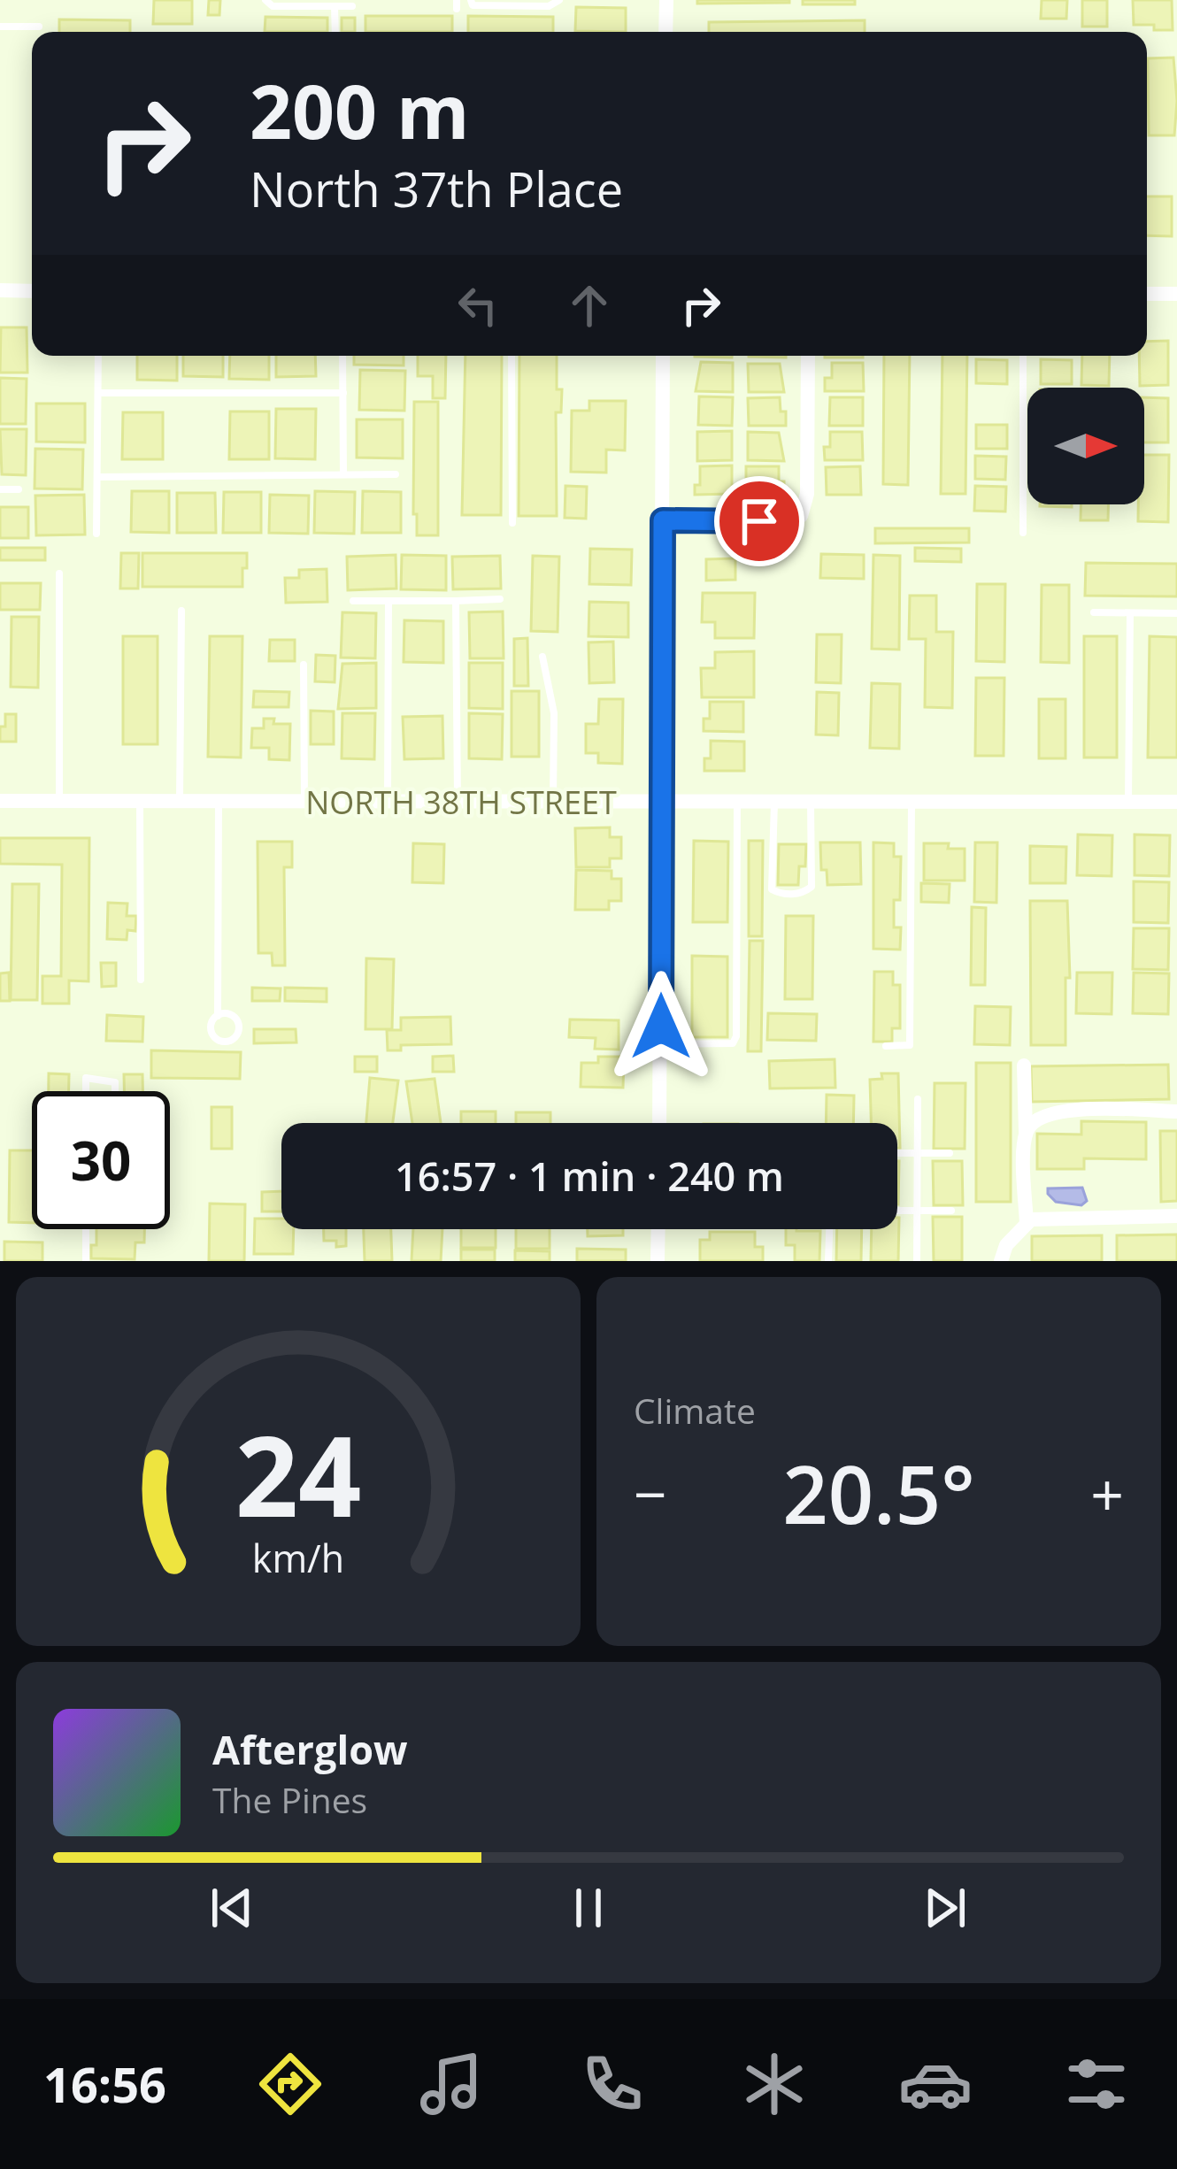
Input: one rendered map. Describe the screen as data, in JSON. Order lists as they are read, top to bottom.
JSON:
{
  "streets": {
    "street": ["NORTH 38TH STREET"]
  },
  "north": "right",
  "page": {
    "turn": ["200 m", "North 37th Place"],
    "limit": "30",
    "trip": "16:57 · 1 min · 240 m",
    "tile": "Climate",
    "heat": ["−", "20.5°", "+"],
    "song": ["Afterglow", "The Pines"],
    "tabs": "16:56",
    "gauge": ["24", "km/h"]
  }
}
